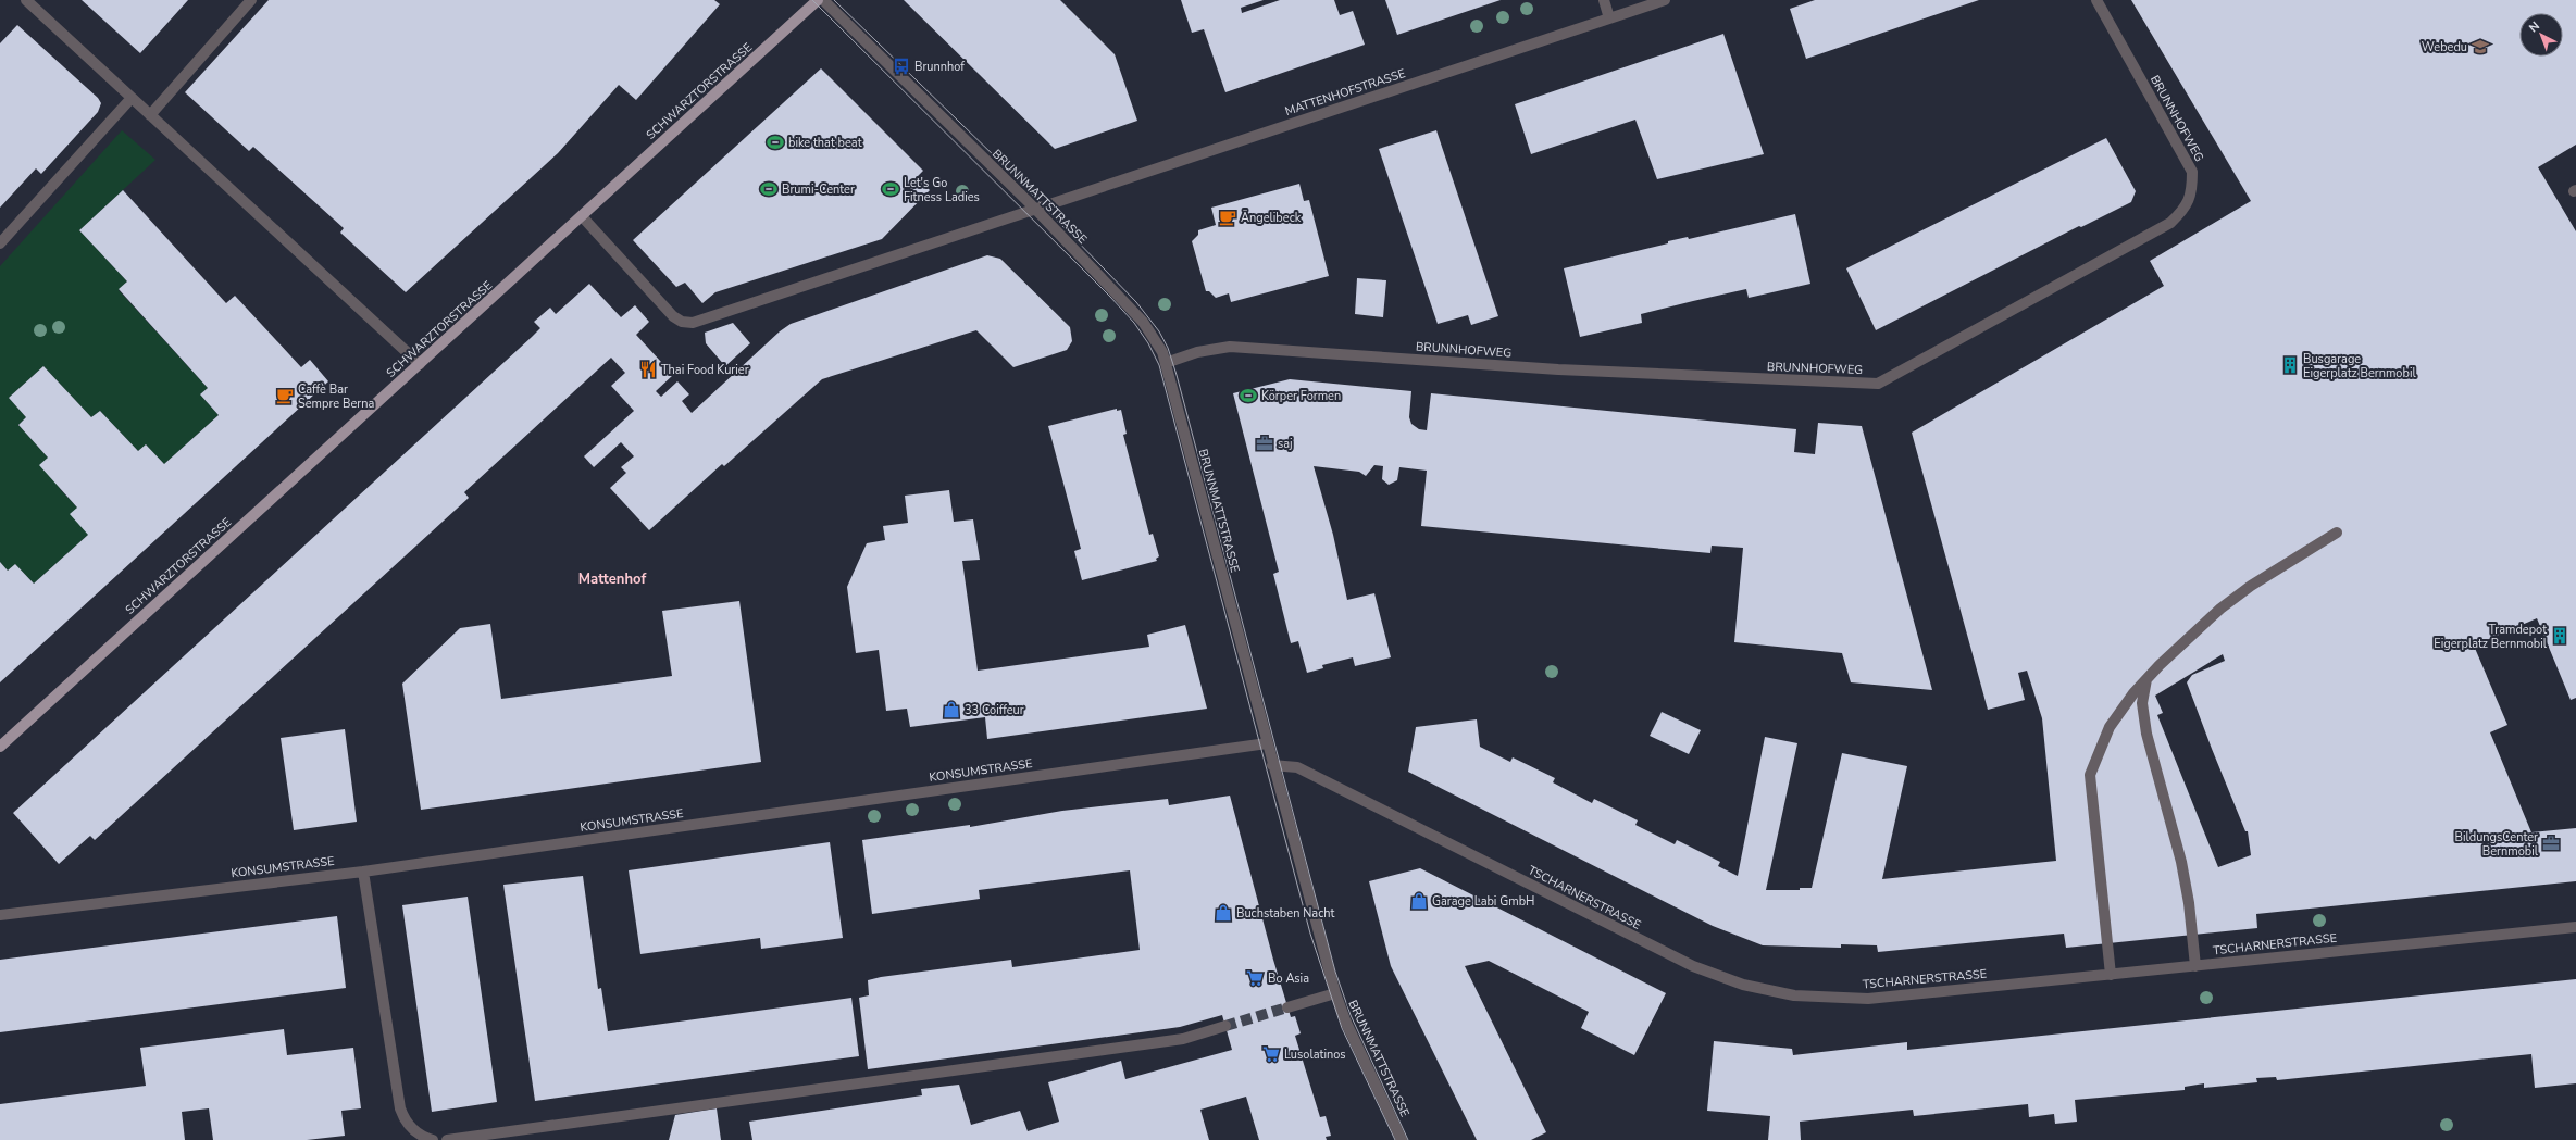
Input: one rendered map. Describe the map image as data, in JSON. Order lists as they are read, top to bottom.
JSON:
{
  "streets": {
    "main road": ["SCHWARZTORSTRASSE"],
    "street": [
      "MATTENHOFSTRASSE",
      "BRUNNHOFWEG",
      "BRUNNMATTSTRASSE",
      "KONSUMSTRASSE",
      "TSCHARNERSTRASSE"
    ]
  },
  "crossings": [
    ["SCHWARZTORSTRASSE", "MATTENHOFSTRASSE"],
    ["MATTENHOFSTRASSE", "BRUNNMATTSTRASSE"],
    ["BRUNNHOFWEG", "BRUNNMATTSTRASSE"],
    ["BRUNNMATTSTRASSE", "KONSUMSTRASSE"],
    ["BRUNNMATTSTRASSE", "TSCHARNERSTRASSE"]
  ],
  "districts": ["Mattenhof"],
  "places": {
    "school or university": ["Webedu"],
    "bus stop": ["Brunnhof"],
    "sports": [
      "bike that beat",
      "Brumi-Center",
      "Let's Go Fitness Ladies",
      "Körper Formen"
    ],
    "cafe": ["Ängelibeck", "Caffè Bar Sempre Berna"],
    "building": ["Busgarage Eigerplatz Bernmobil", "Tramdepot Eigerplatz Bernmobil"],
    "restaurant": ["Thai Food Kurier"],
    "office": ["saj", "BildungsCenter Bernmobil"],
    "shop": ["33 Coiffeur", "Garage Labi GmbH", "Buchstaben Nacht"],
    "supermarket": ["Bo Asia", "Lusolatinos"]
  },
  "north": "top left"
}
